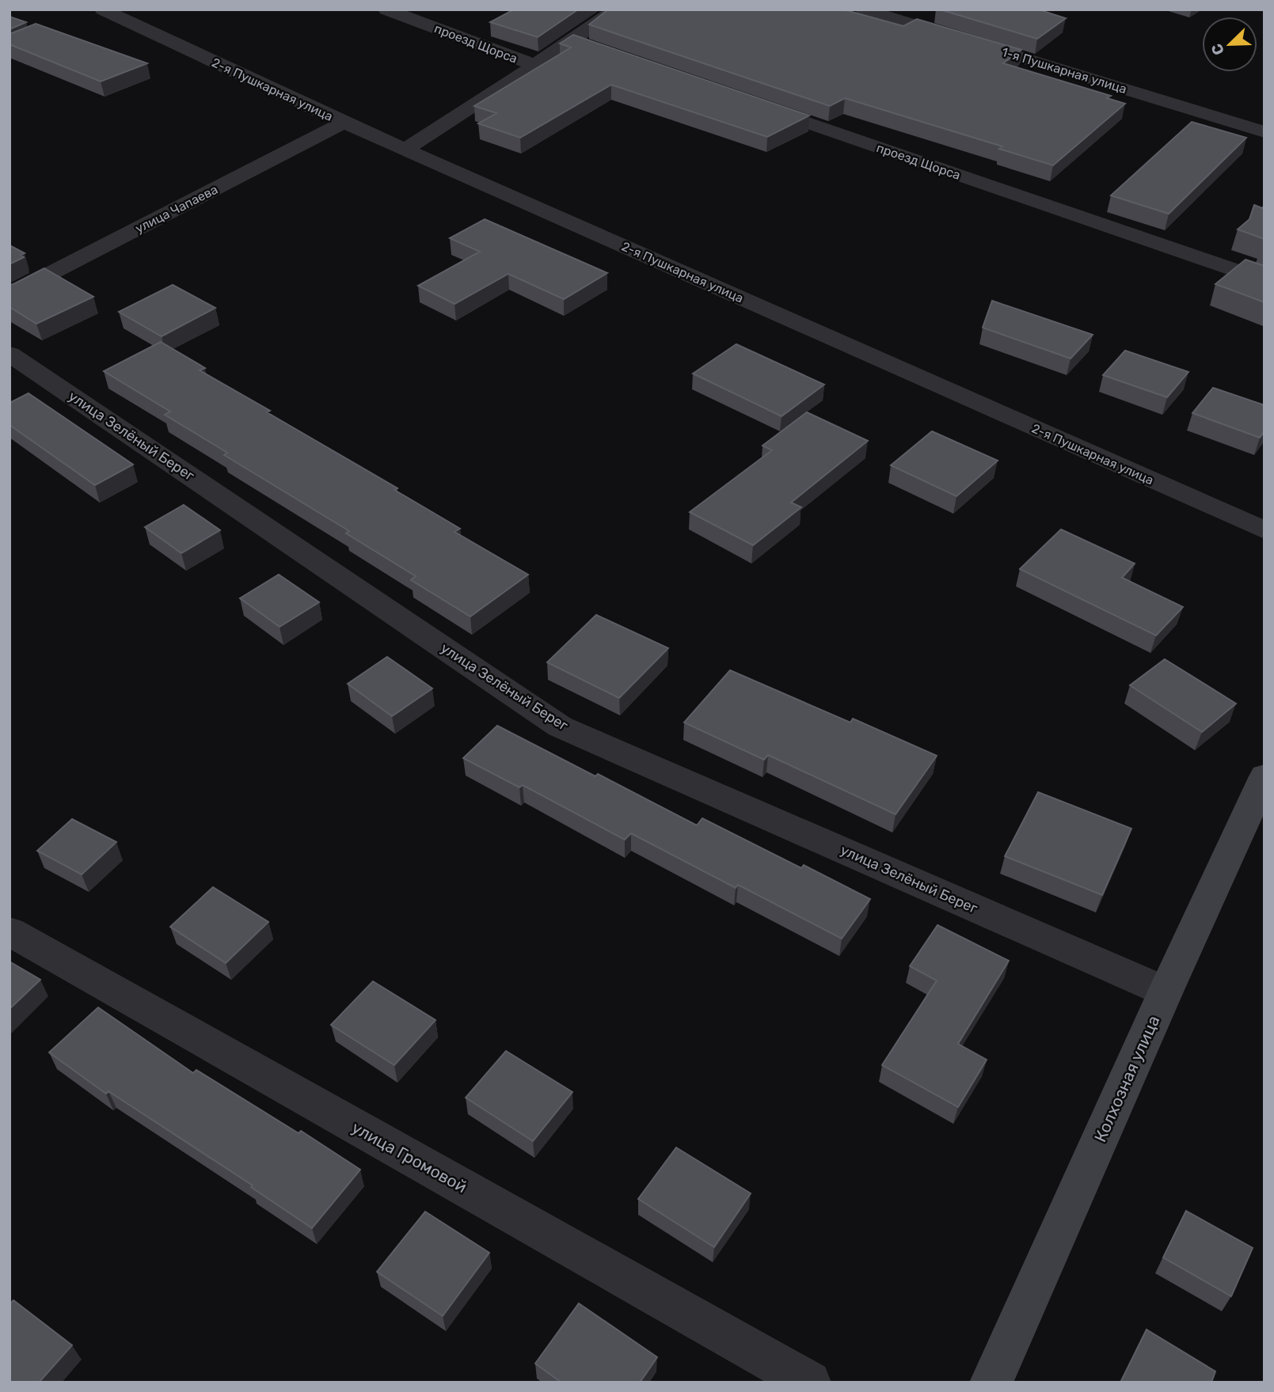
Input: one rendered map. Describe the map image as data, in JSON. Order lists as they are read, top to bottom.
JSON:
{
  "streets": {
    "main road": ["Колхозная улица"],
    "street": [
      "проезд Щорса",
      "1-я Пушкарная улица",
      "2-я Пушкарная улица",
      "улица Чапаева",
      "улица Зелёный Берег",
      "улица Громовой"
    ]
  },
  "crossings": [
    ["2-я Пушкарная улица", "улица Чапаева"],
    ["улица Зелёный Берег", "Колхозная улица"]
  ],
  "north": "bottom left"
}
